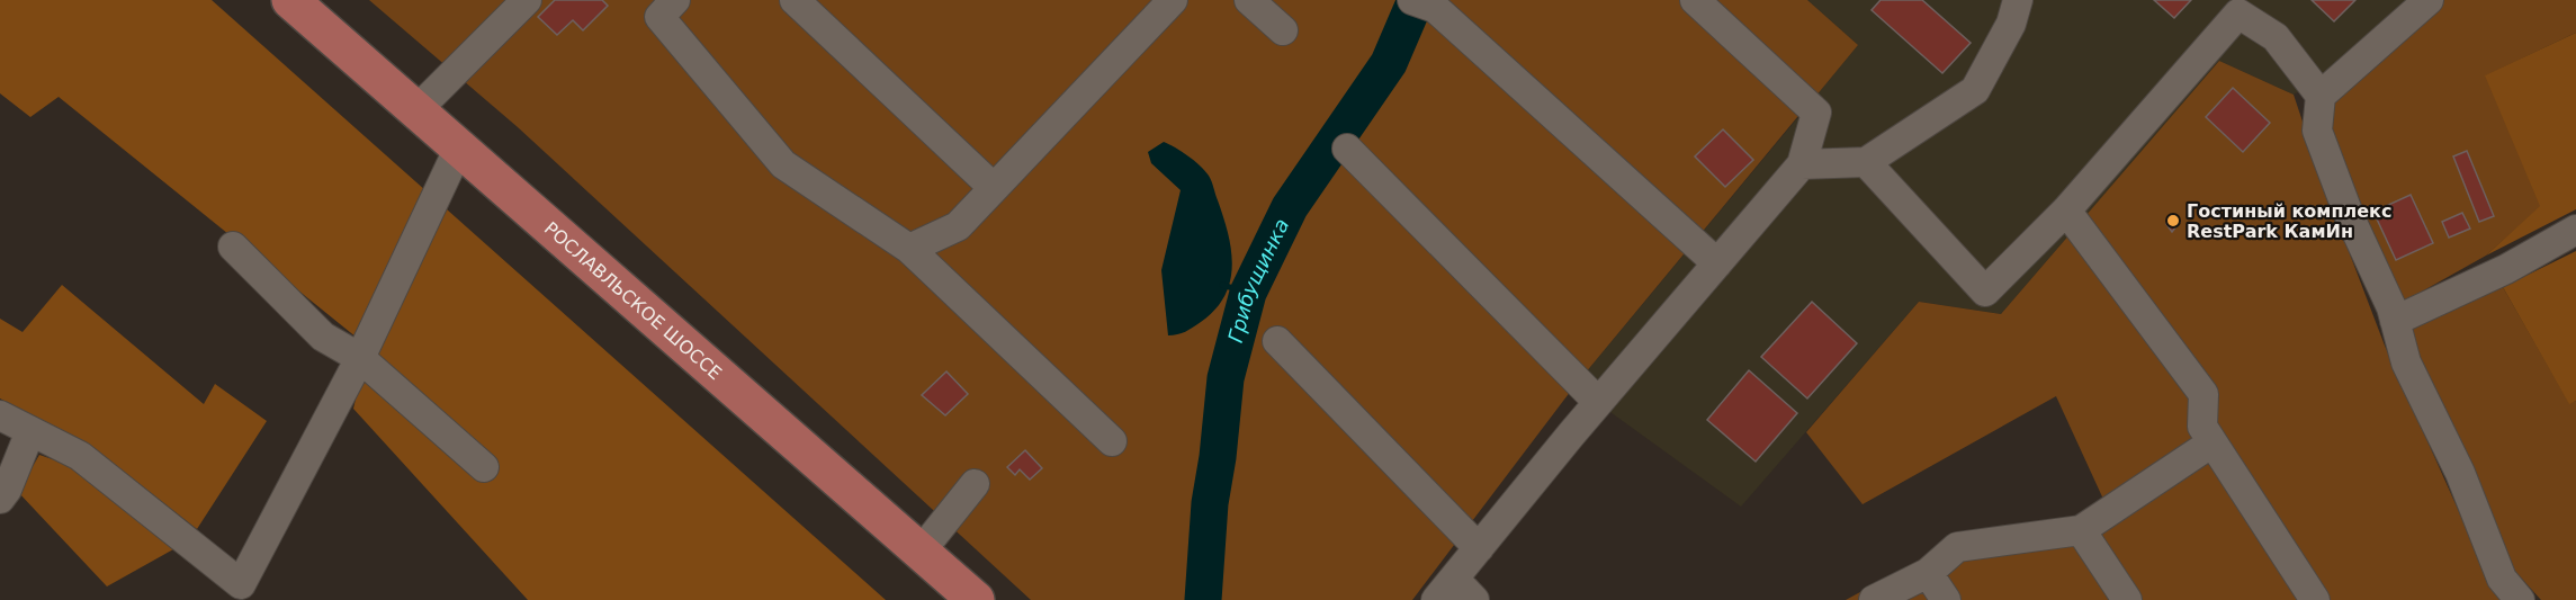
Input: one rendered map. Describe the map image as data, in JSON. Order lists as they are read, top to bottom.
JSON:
{
  "streets": {
    "main road": ["РОСЛАВЛЬСКОЕ ШОССЕ"]
  },
  "water": ["Грибущинка"],
  "places": ["Гостиный комплекс RestPark КамИн"]
}
